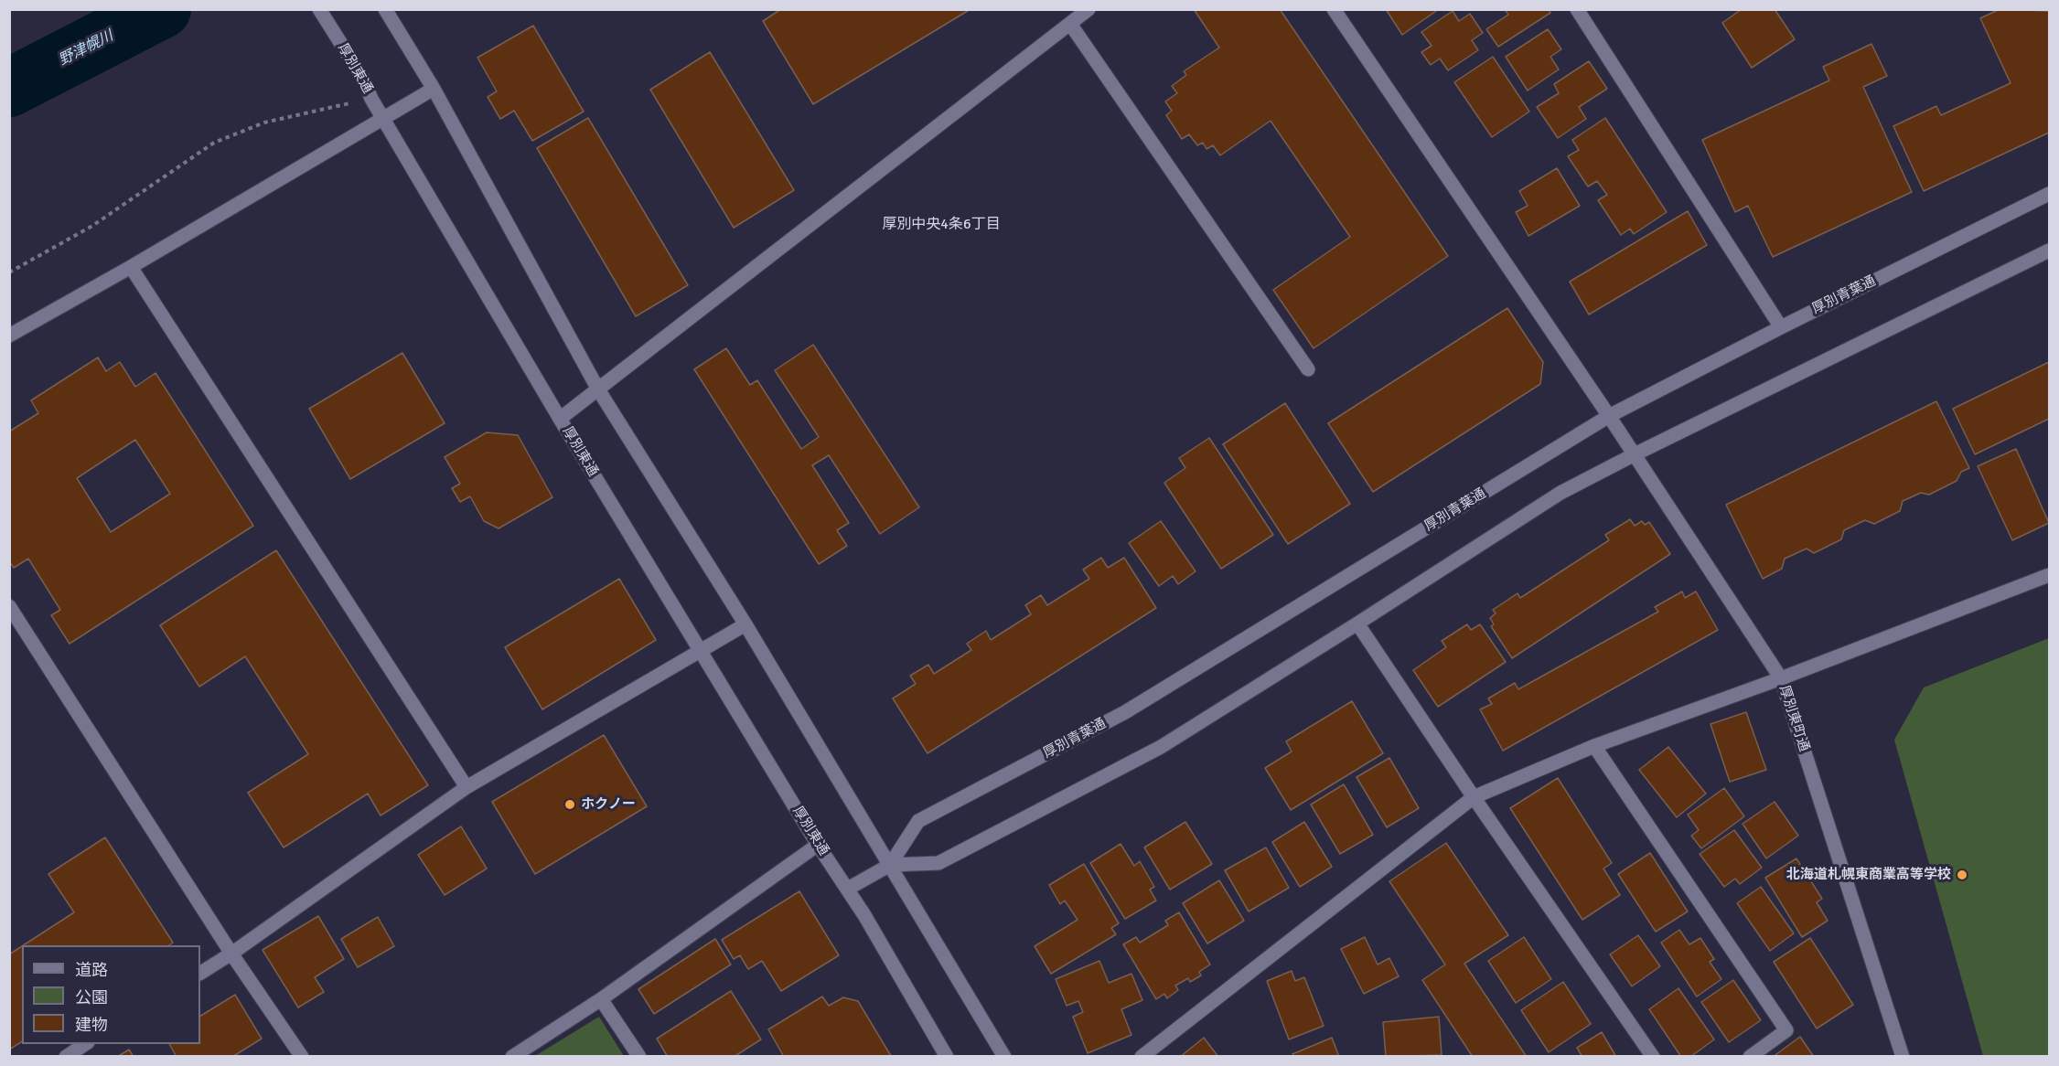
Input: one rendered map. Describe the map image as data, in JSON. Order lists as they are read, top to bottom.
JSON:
{
  "streets": {
    "street": ["厚別東通", "厚別青葉通", "厚別東町通"]
  },
  "crossings": [
    ["厚別東通", "厚別青葉通"],
    ["厚別青葉通", "厚別東町通"]
  ],
  "districts": ["厚別中央4条6丁目"],
  "water": ["野津幌川"],
  "places": ["ホクノー", "北海道札幌東商業高等学校"],
  "legend": ["道路", "公園", "建物"]
}
